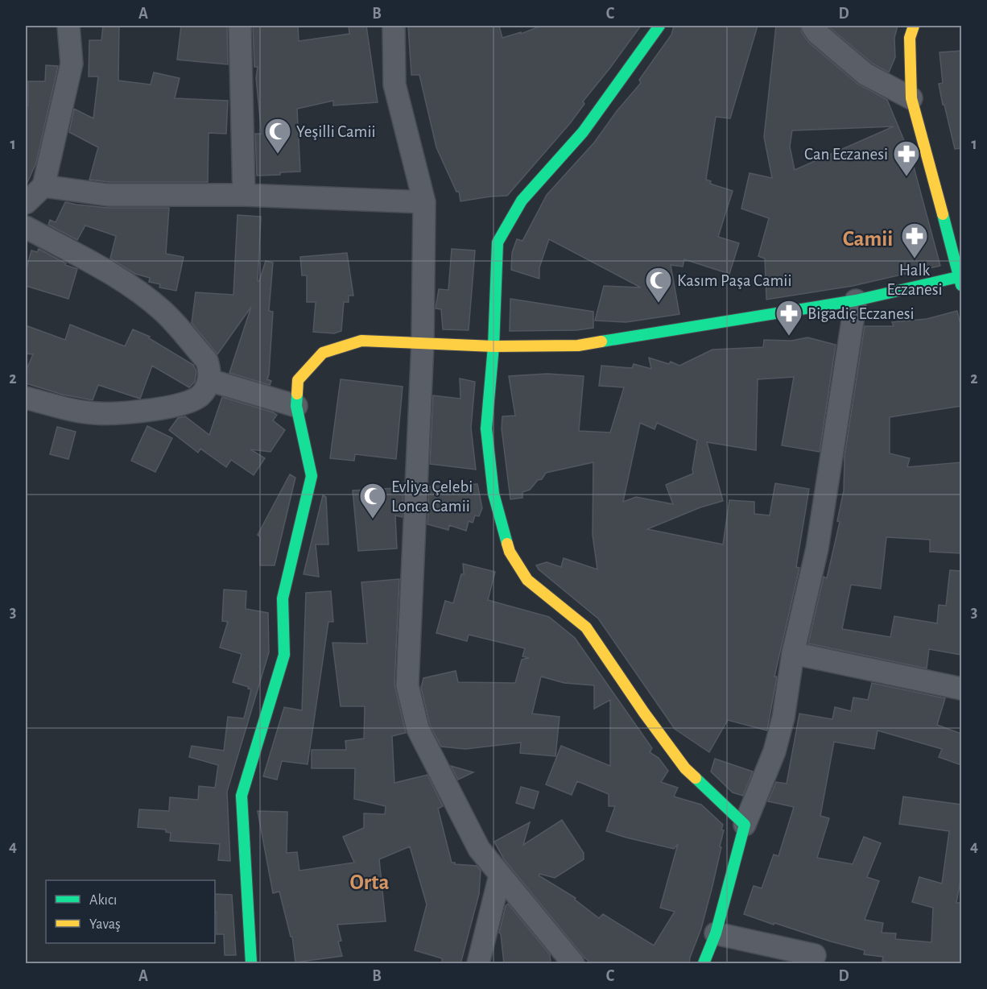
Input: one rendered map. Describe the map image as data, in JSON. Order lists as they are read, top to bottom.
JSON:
{
  "districts": ["Camii", "Orta"],
  "places": {
    "mosque": ["Yeşilli Camii", "Kasım Paşa Camii", "Evliya Çelebi Lonca Camii"],
    "pharmacy": ["Can Eczanesi", "Halk Eczanesi", "Bigadiç Eczanesi"]
  },
  "legend": ["Akıcı", "Yavaş"],
  "grid": {
    "columns": [
      "A",
      "B",
      "C",
      "D"
    ],
    "rows": [
      "1",
      "2",
      "3",
      "4"
    ]
  }
}
